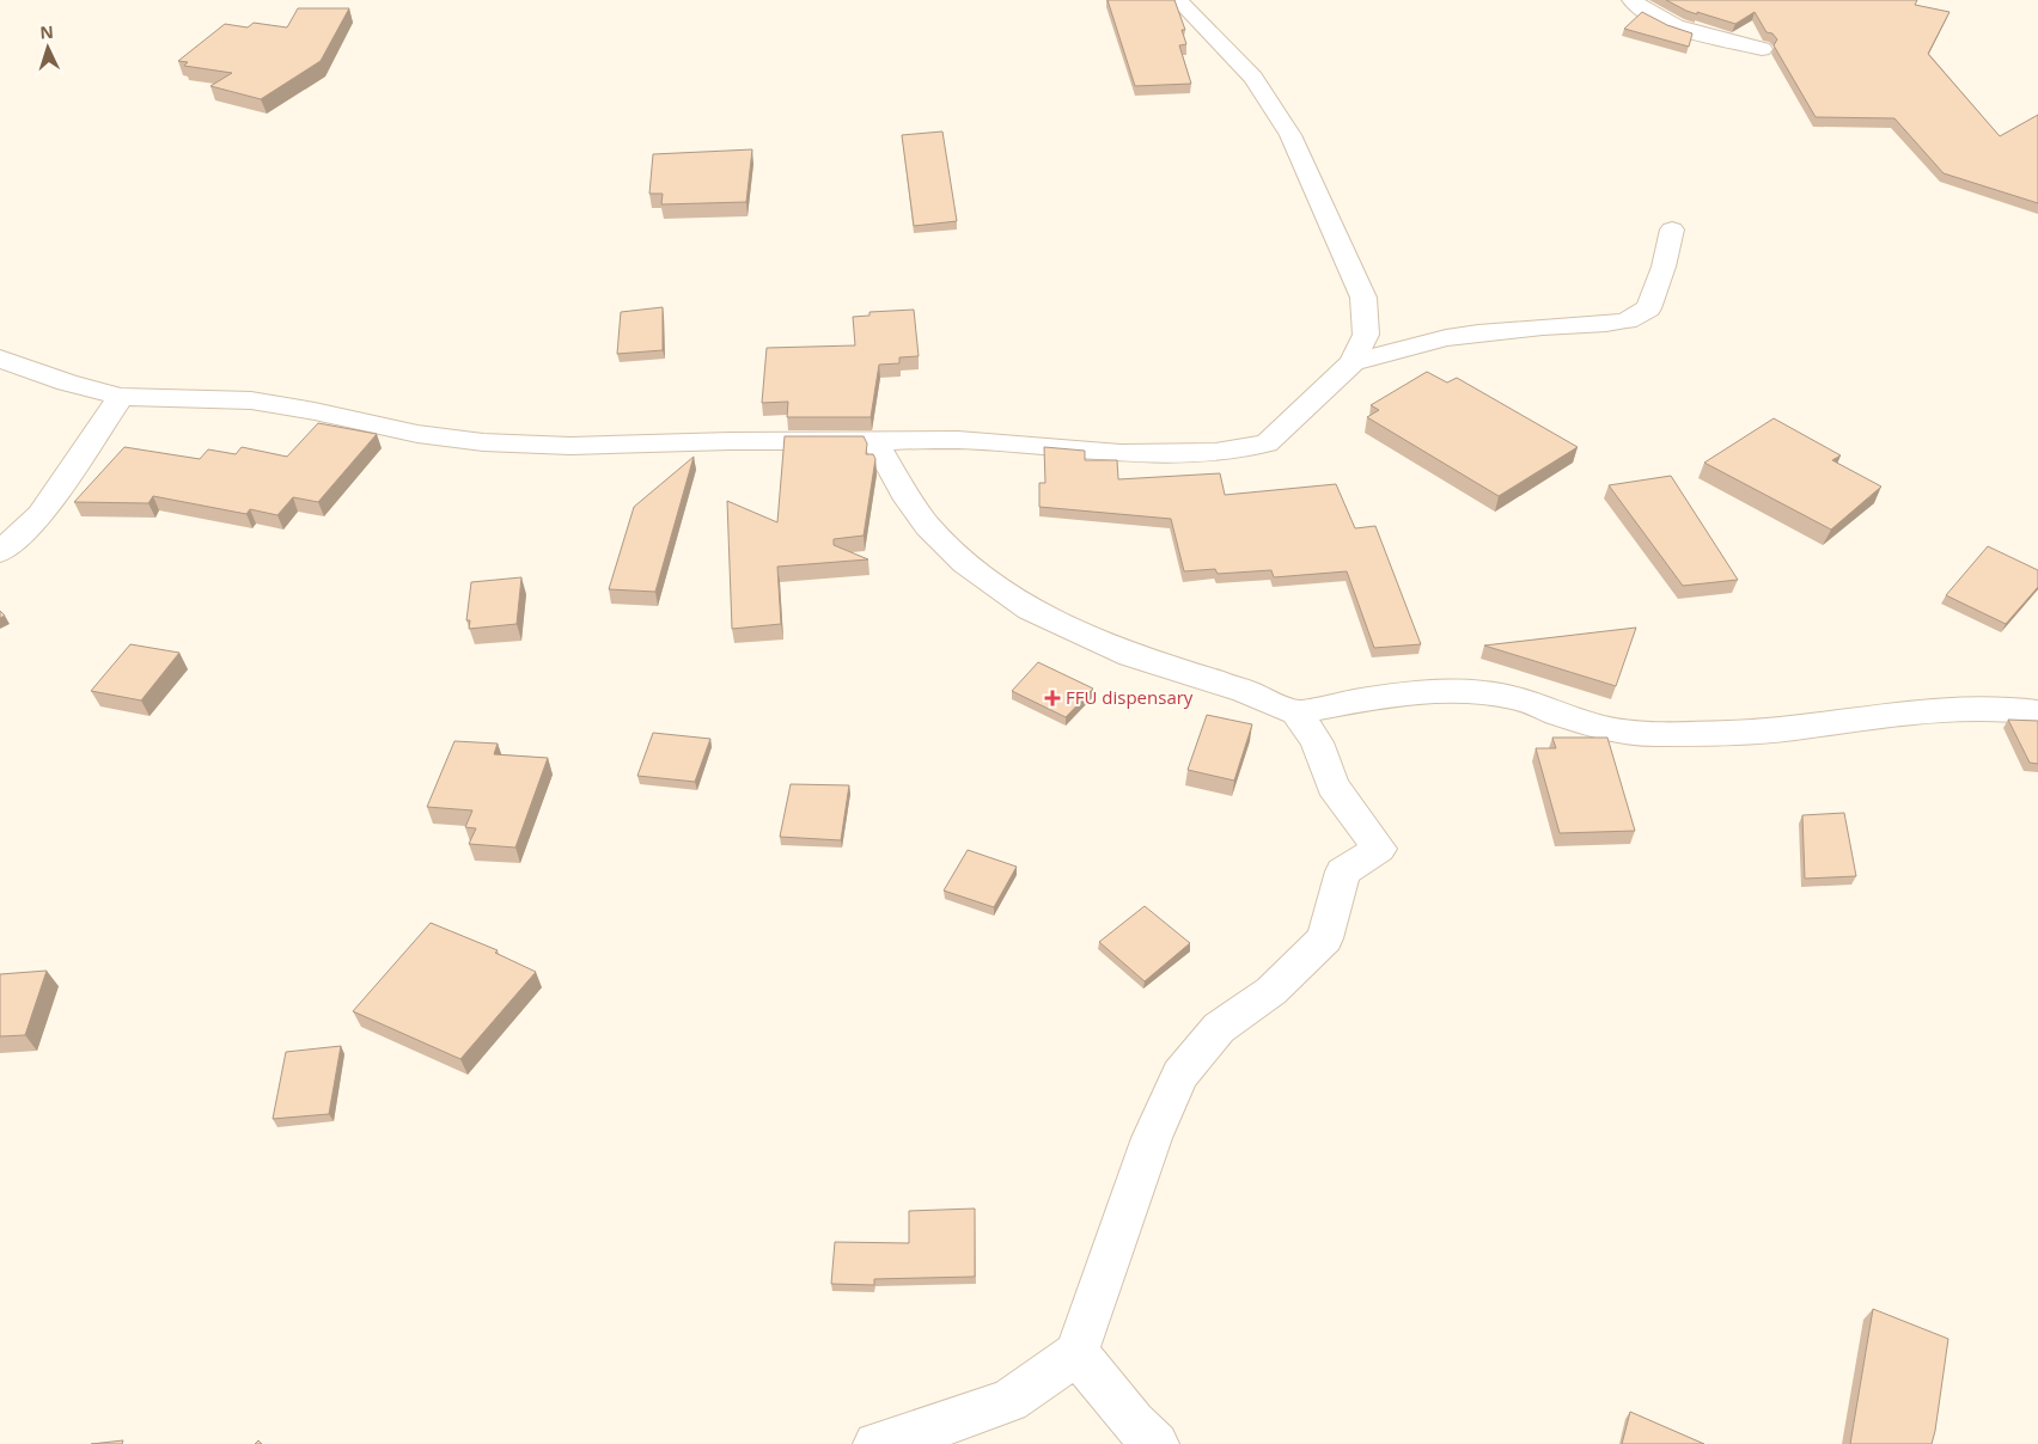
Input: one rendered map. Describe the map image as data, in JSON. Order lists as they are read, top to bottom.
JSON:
{
  "places": {
    "health": ["FFU dispensary"]
  },
  "north": "top"
}
